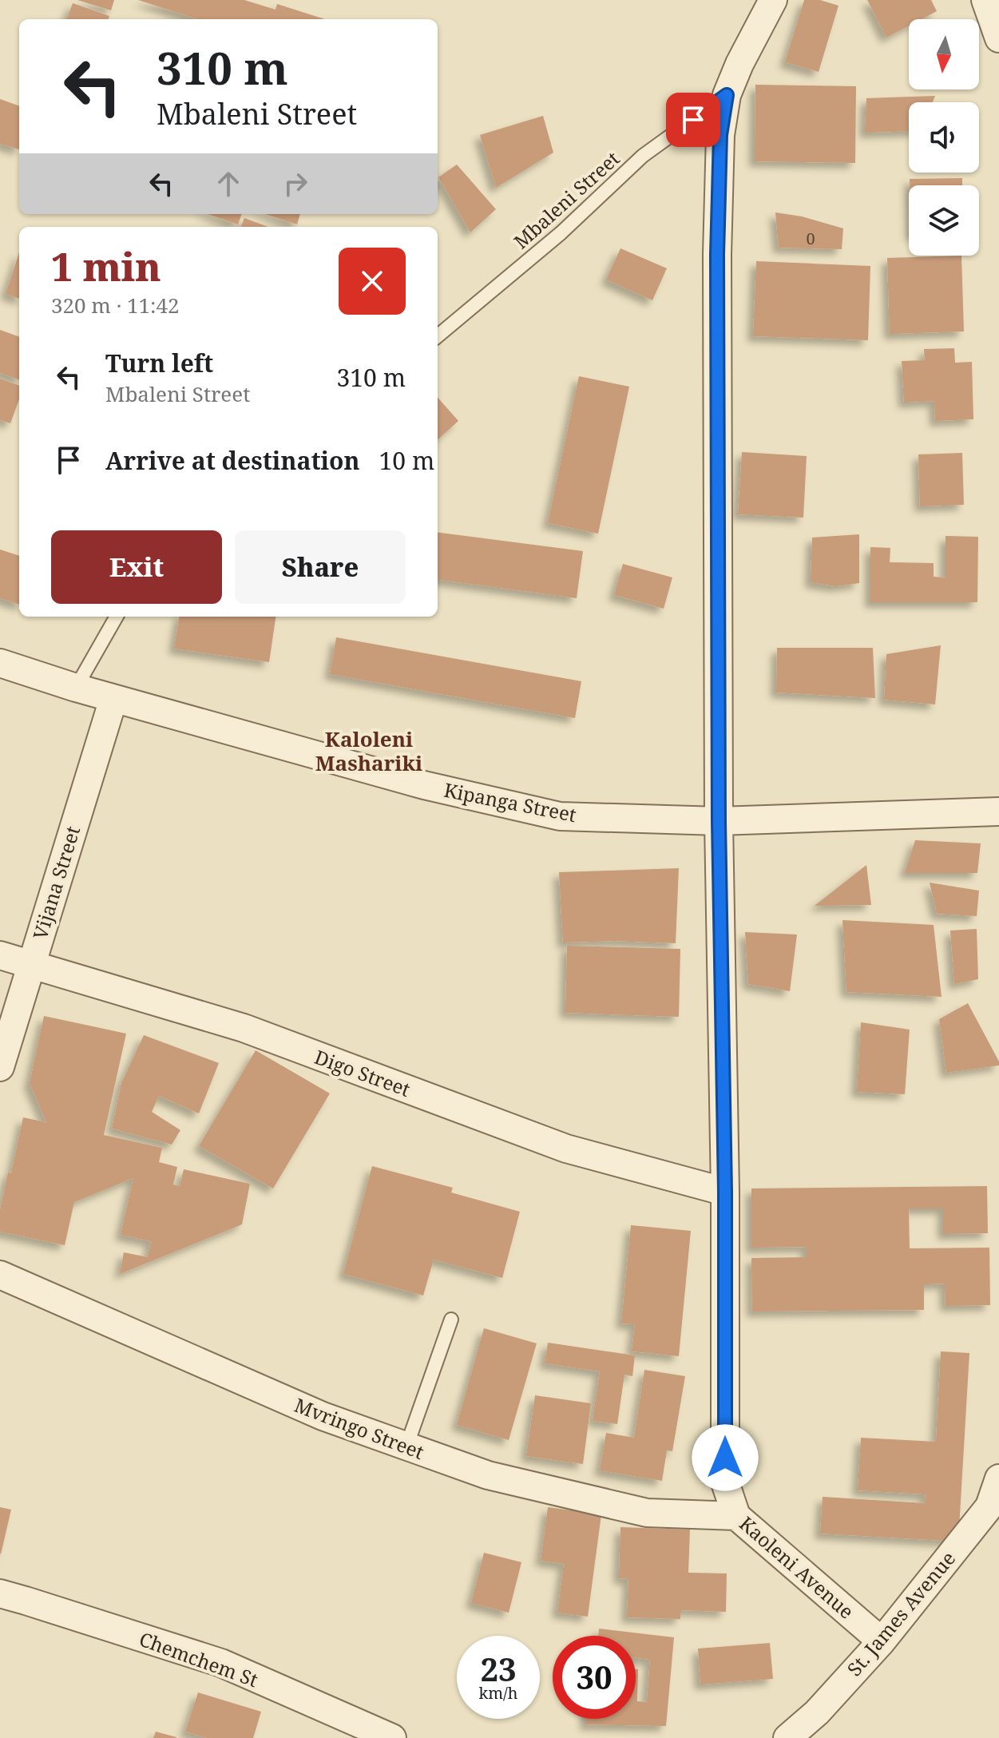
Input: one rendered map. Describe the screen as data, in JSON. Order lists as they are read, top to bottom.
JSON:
{
  "streets": {
    "street": [
      "Kipanga Street",
      "Vijana Street",
      "Digo Street",
      "Mvringo Street",
      "Kaoleni Avenue",
      "St. James Avenue",
      "Chemchem St"
    ],
    "lane": ["Mbaleni Street"]
  },
  "crossings": [
    ["Mbaleni Street", "Kaoleni Avenue"],
    ["Kipanga Street", "Vijana Street"],
    ["Kipanga Street", "Kaoleni Avenue"],
    ["Vijana Street", "Digo Street"],
    ["Digo Street", "Kaoleni Avenue"],
    ["Mvringo Street", "Kaoleni Avenue"],
    ["Kaoleni Avenue", "St. James Avenue"]
  ],
  "districts": ["Kaloleni Mashariki"],
  "house_numbers": ["0"],
  "north": "bottom",
  "page": {
    "turn": ["310 m", "Mbaleni Street"],
    "heading": ["1 min", "320 m · 11:42"],
    "list": [
      {
        "name": "Turn left",
        "note": "Mbaleni Street",
        "value": "310 m"
      },
      {
        "name": "Arrive at destination",
        "value": "10 m"
      }
    ],
    "buttons": ["Exit", "Share"],
    "speed": "23 km/h",
    "limit": "30"
  }
}
